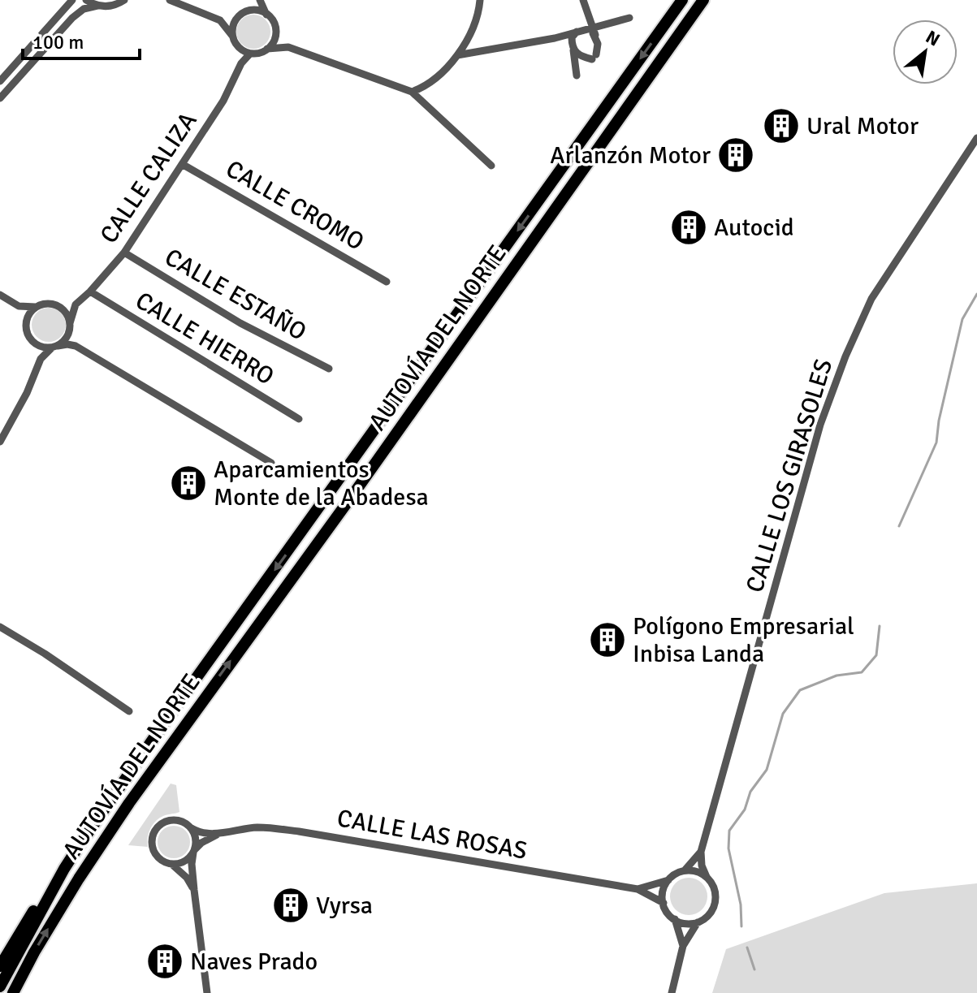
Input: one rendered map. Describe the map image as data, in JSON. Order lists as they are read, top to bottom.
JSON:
{
  "streets": {
    "highway": ["AUTOVÍA DEL NORTE"],
    "street": [
      "CALLE CALIZA",
      "CALLE CROMO",
      "CALLE ESTAÑO",
      "CALLE HIERRO",
      "CALLE LOS GIRASOLES",
      "CALLE LAS ROSAS"
    ]
  },
  "crossings": [
    ["CALLE CALIZA", "CALLE CROMO"],
    ["CALLE CALIZA", "CALLE ESTAÑO"],
    ["CALLE CALIZA", "CALLE HIERRO"],
    ["CALLE LOS GIRASOLES", "CALLE LAS ROSAS"]
  ],
  "places": {
    "building": [
      "Ural Motor",
      "Arlanzón Motor",
      "Autocid",
      "Aparcamientos Monte de la Abadesa",
      "Polígono Empresarial Inbisa Landa",
      "Vyrsa",
      "Naves Prado"
    ]
  },
  "scale_bar": "100 m",
  "north": "top right"
}
